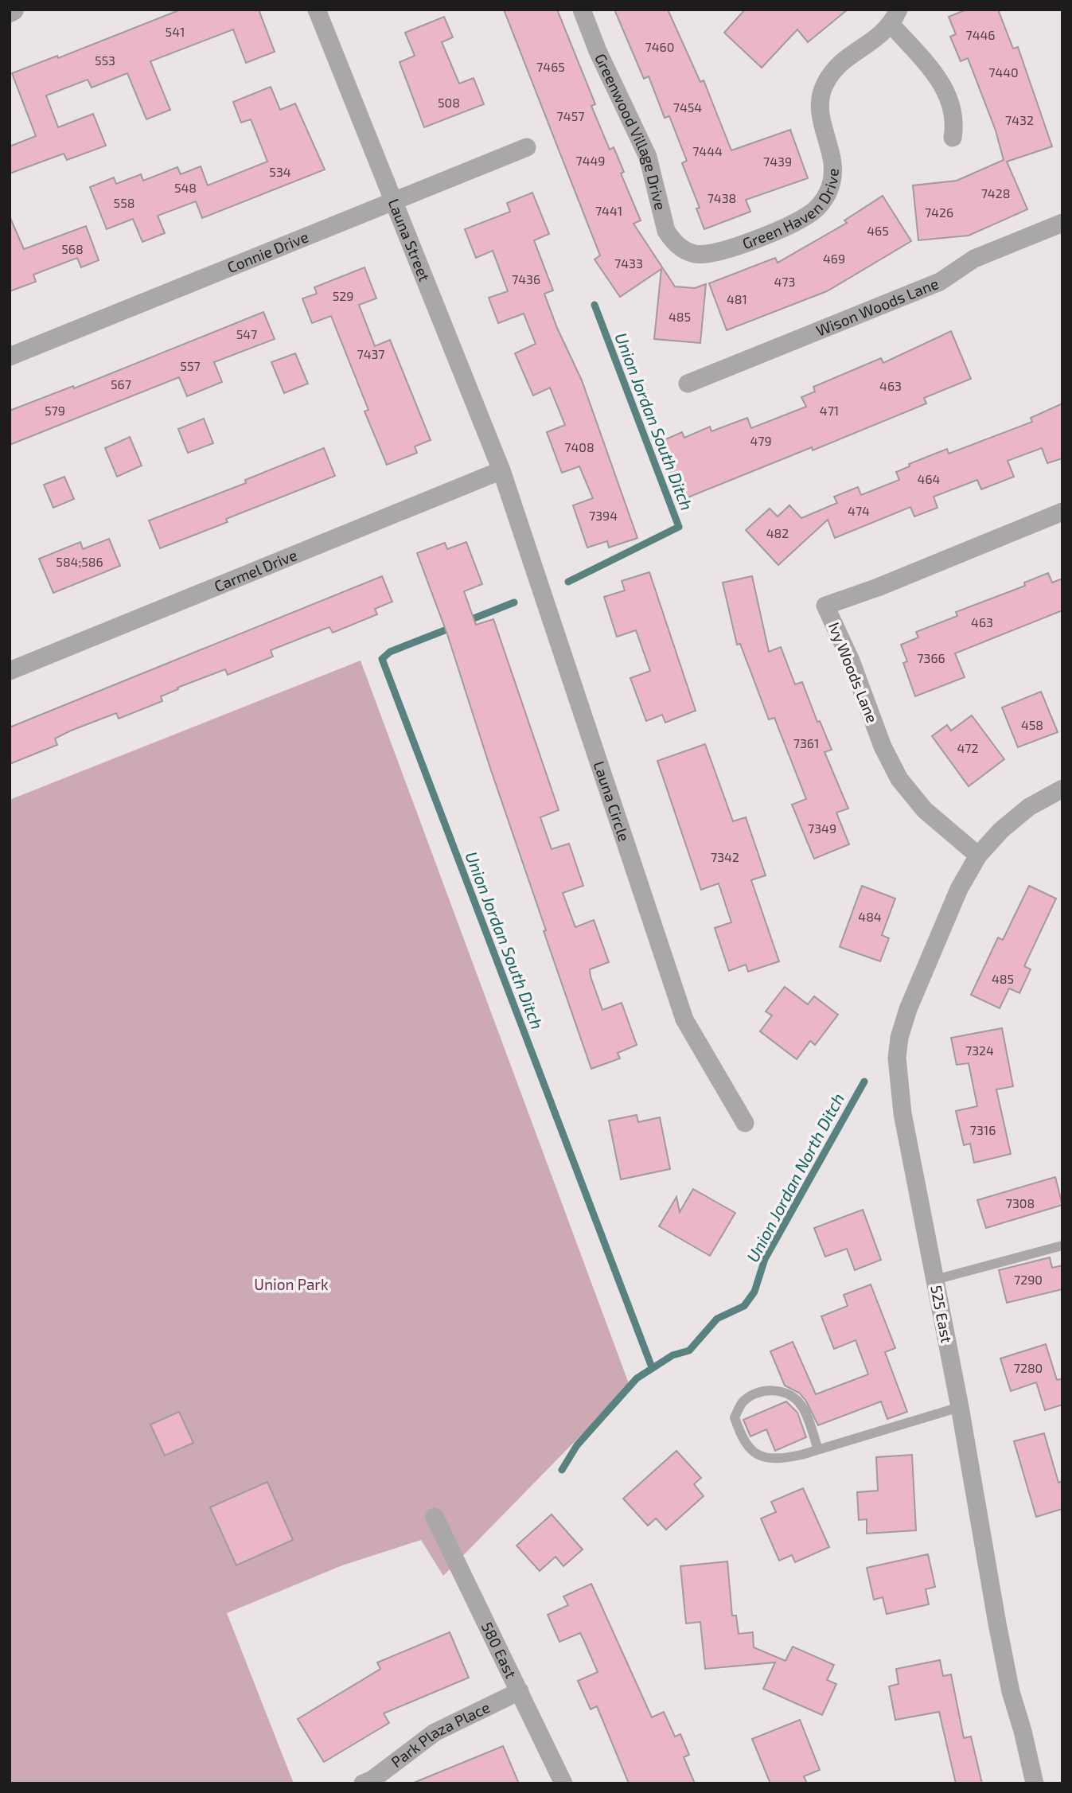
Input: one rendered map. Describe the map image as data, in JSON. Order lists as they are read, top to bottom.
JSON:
{
  "streets": {
    "street": [
      "Greenwood Village Drive",
      "Green Haven Drive",
      "Launa Street",
      "Connie Drive",
      "Wison Woods Lane",
      "Carmel Drive",
      "Ivy Woods Lane",
      "Launa Circle",
      "525 East",
      "580 East",
      "Park Plaza Place"
    ]
  },
  "crossings": [
    ["Greenwood Village Drive", "Green Haven Drive"],
    ["Launa Street", "Connie Drive"],
    ["Launa Street", "Carmel Drive"],
    ["Launa Street", "Launa Circle"],
    ["Carmel Drive", "Launa Circle"],
    ["Ivy Woods Lane", "525 East"],
    ["580 East", "Park Plaza Place"]
  ],
  "water": ["Union Jordan South Ditch", "Union Jordan North Ditch"],
  "parks": ["Union Park"],
  "house_numbers": [
    "541",
    "7446",
    "7460",
    "553",
    "7465",
    "7440",
    "508",
    "7454",
    "7457",
    "7432",
    "7444",
    "7449",
    "7439",
    "534",
    "548",
    "7428",
    "7438",
    "558",
    "7441",
    "7426",
    "465",
    "568",
    "469",
    "7433",
    "7436",
    "473",
    "529",
    "481",
    "485",
    "547",
    "7437",
    "557",
    "567",
    "463",
    "579",
    "471",
    "479",
    "7408",
    "464",
    "474",
    "7394",
    "482",
    "584;586",
    "463",
    "7366",
    "458",
    "7361",
    "472",
    "7349",
    "7342",
    "484",
    "485",
    "7324",
    "7316",
    "7308",
    "7290",
    "7280"
  ]
}
